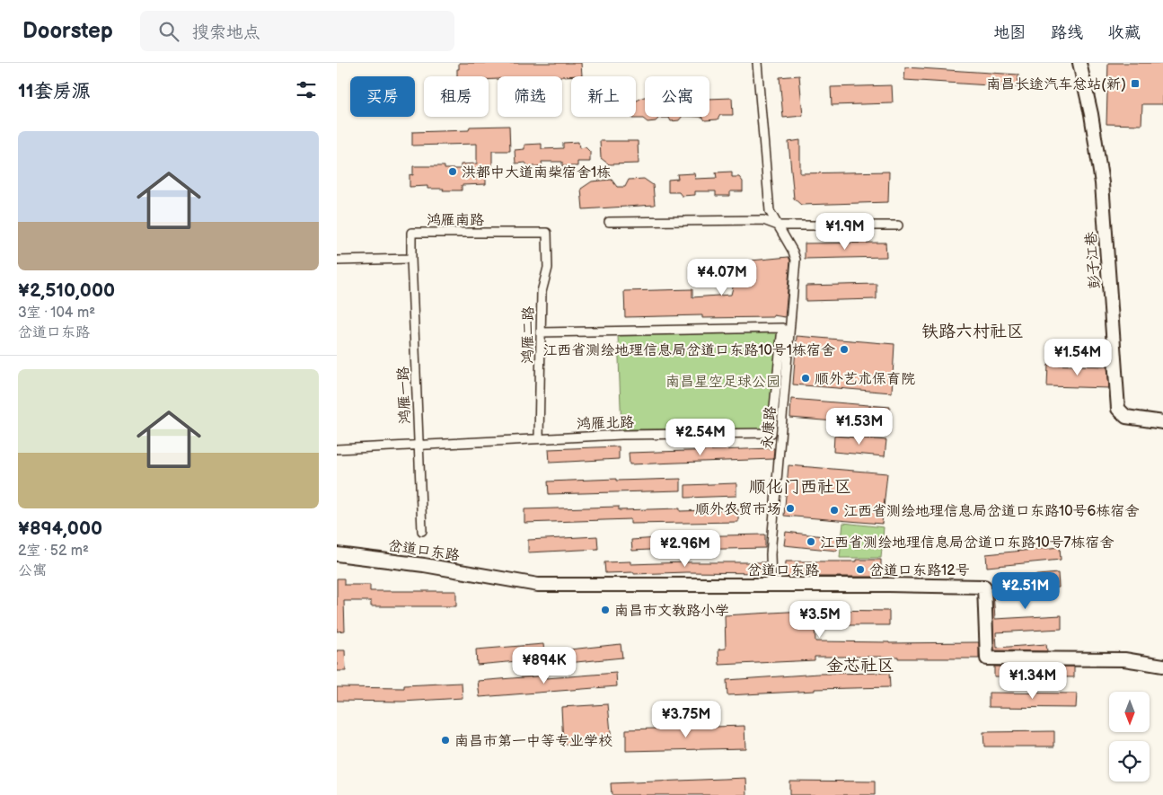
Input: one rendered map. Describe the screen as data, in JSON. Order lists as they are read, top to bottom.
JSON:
{
  "streets": {
    "street": [
      "鸿雁南路",
      "彭子江巷",
      "鸿雁二路",
      "鸿雁一路",
      "鸿雁北路",
      "永康路",
      "岔道口东路"
    ]
  },
  "crossings": [
    ["鸿雁南路", "鸿雁二路"],
    ["鸿雁南路", "鸿雁一路"],
    ["鸿雁二路", "鸿雁北路"],
    ["鸿雁一路", "鸿雁北路"],
    ["永康路", "岔道口东路"]
  ],
  "districts": ["铁路六村社区", "顺化门西社区", "金芯社区"],
  "parks": ["南昌星空足球公园"],
  "places": {
    "transit": ["南昌长途汽车总站(新)"],
    "other": [
      "洪都中大道南柴宿舍1栋",
      "江西省测绘地理信息局岔道口东路10号1栋宿舍",
      "顺外艺术保育院",
      "顺外农贸市场",
      "江西省测绘地理信息局岔道口东路10号6栋宿舍",
      "江西省测绘地理信息局岔道口东路10号7栋宿舍",
      "岔道口东路12号",
      "南昌市文教路小学",
      "南昌市第一中等专业学校"
    ]
  },
  "north": "bottom",
  "page": {
    "header": "Doorstep",
    "search": "搜索地点",
    "nav": ["地图", "路线", "收藏"],
    "heading": "11套房源",
    "chip": [
      "买房",
      "租房",
      "筛选",
      "新上",
      "公寓"
    ],
    "list": [
      {
        "name": "¥2,510,000",
        "note": "3室 · 104 m² · 岔道口东路"
      },
      {
        "name": "¥894,000",
        "note": "2室 · 52 m² · 公寓"
      }
    ],
    "price": [
      "¥1.9M",
      "¥4.07M",
      "¥1.54M",
      "¥1.53M",
      "¥2.54M",
      "¥2.96M",
      "¥2.51M",
      "¥3.5M",
      "¥894K",
      "¥1.34M",
      "¥3.75M"
    ]
  }
}
